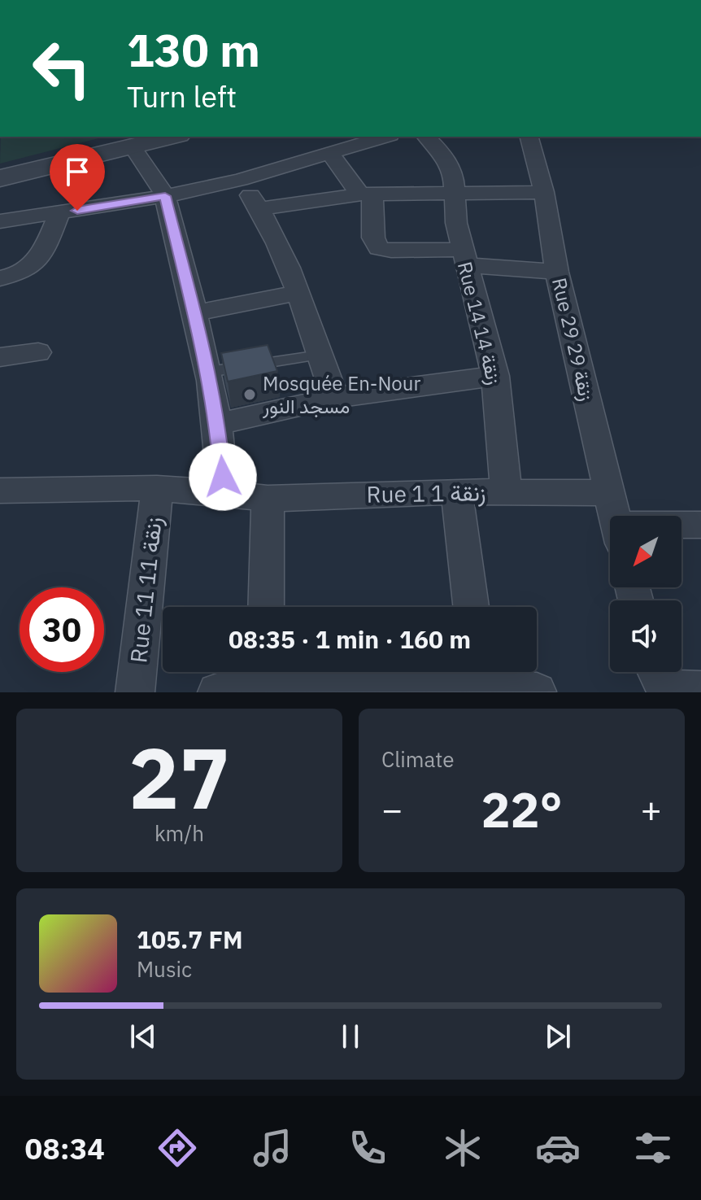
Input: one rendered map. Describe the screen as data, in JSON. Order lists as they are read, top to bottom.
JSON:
{
  "streets": {
    "street": [
      "Rue 14 زنقة 14",
      "Rue 29 زنقة 29",
      "Rue 1 زنقة 1",
      "Rue 11 زنقة 11"
    ]
  },
  "crossings": [
    ["Rue 14 زنقة 14", "Rue 1 زنقة 1"],
    ["Rue 29 زنقة 29", "Rue 1 زنقة 1"],
    ["Rue 1 زنقة 1", "Rue 11 زنقة 11"]
  ],
  "places": ["Mosquée En-Nour مسجد النور"],
  "north": "bottom left",
  "page": {
    "turn": ["130 m", "Turn left"],
    "limit": "30",
    "trip": "08:35 · 1 min · 160 m",
    "tile": [
      ["27", "km/h"],
      "Climate"
    ],
    "heat": ["−", "22°", "+"],
    "song": ["105.7 FM", "Music"],
    "tabs": "08:34"
  }
}
